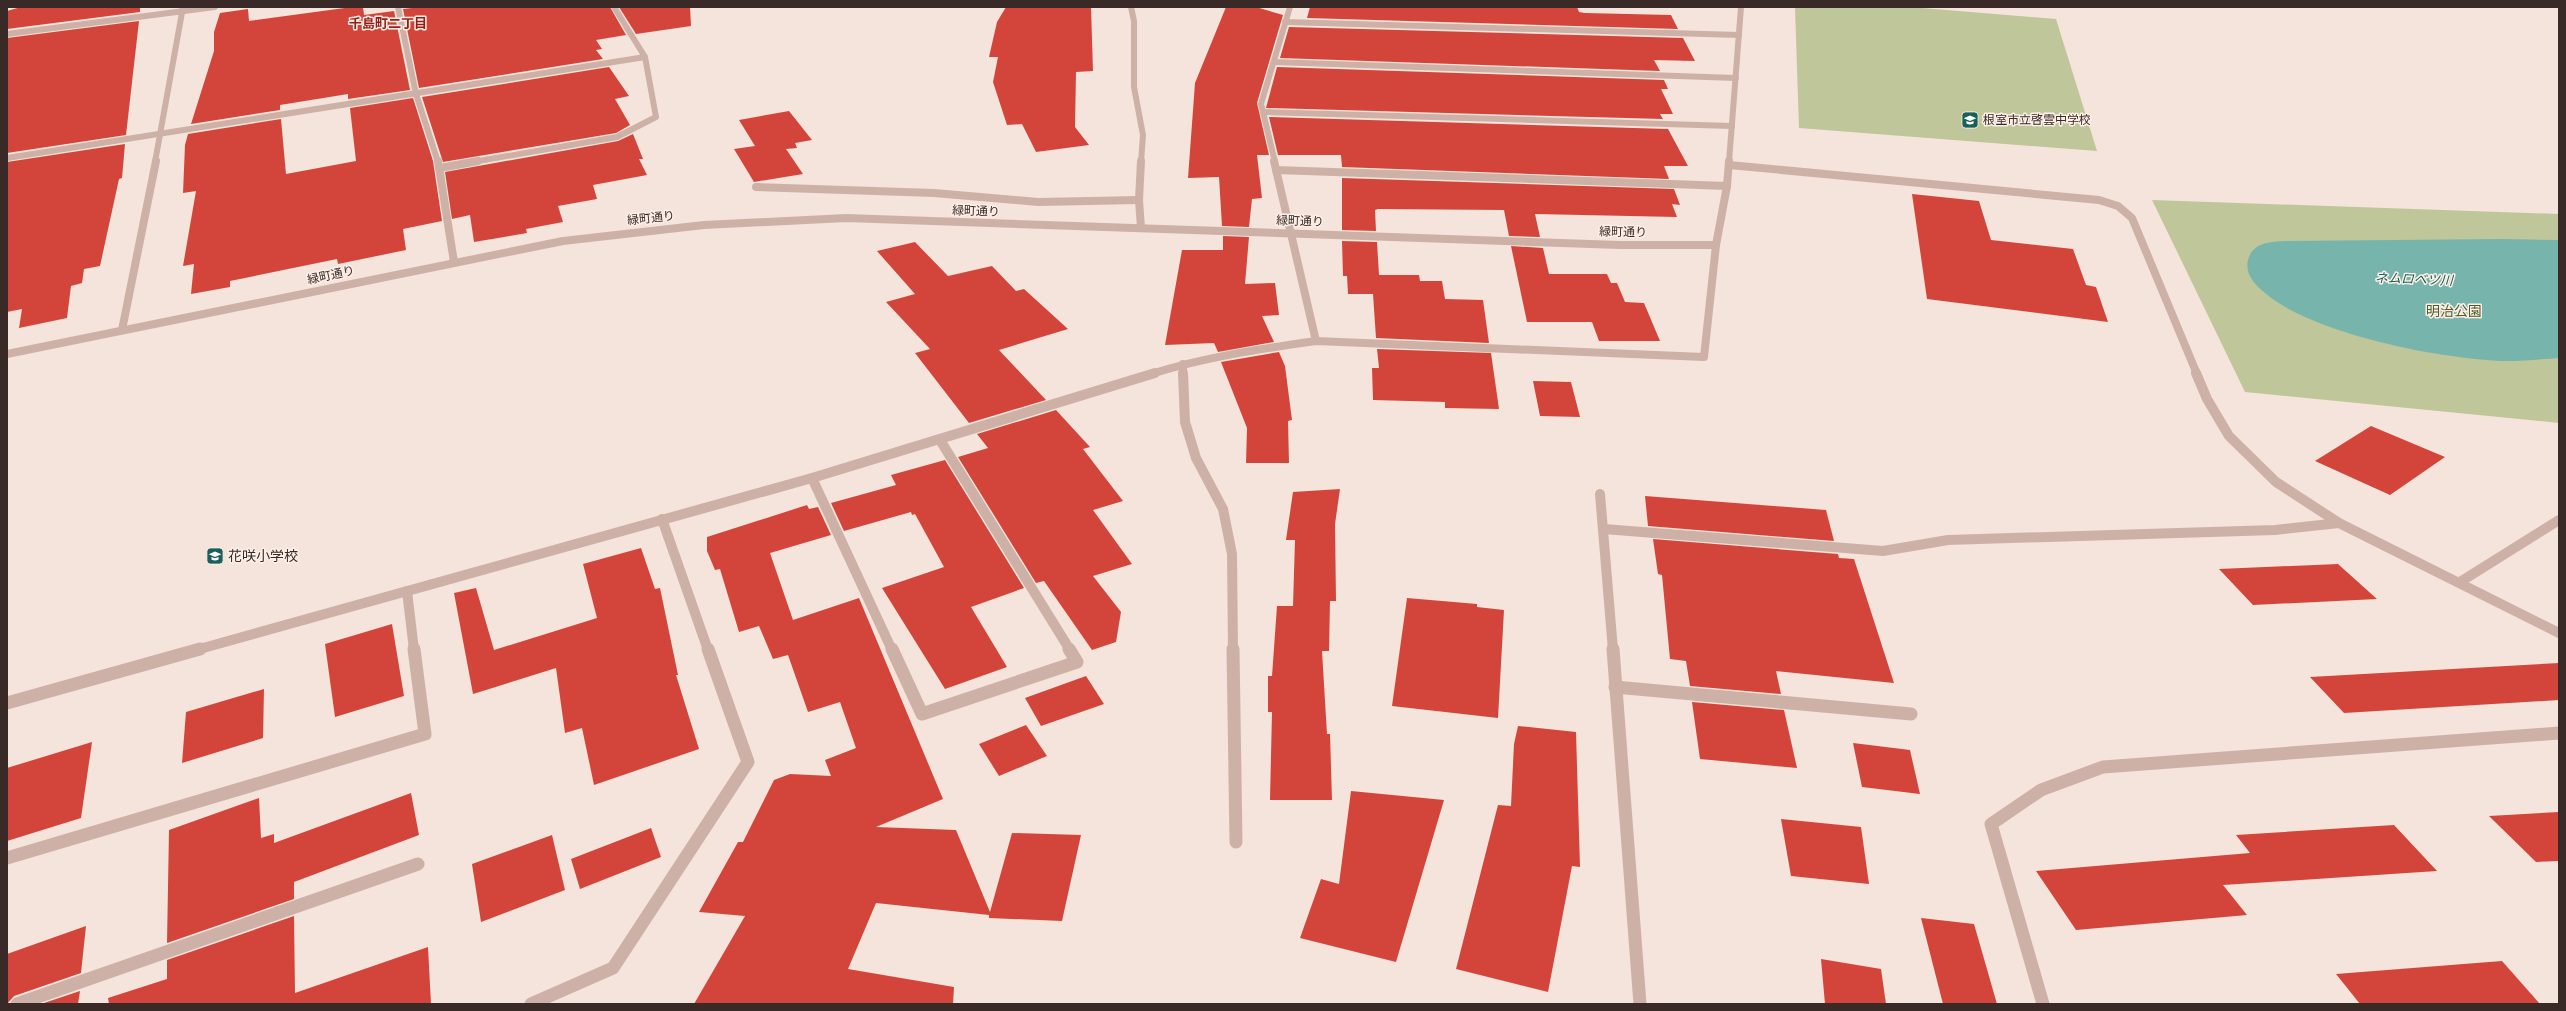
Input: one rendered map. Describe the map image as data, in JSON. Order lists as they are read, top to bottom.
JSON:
{
  "streets": {
    "street": ["緑町通り"]
  },
  "districts": ["千島町二丁目"],
  "water": ["ネムロベツ川"],
  "parks": ["明治公園"],
  "places": {
    "school or university": ["根室市立啓雲中学校", "花咲小学校"]
  }
}
